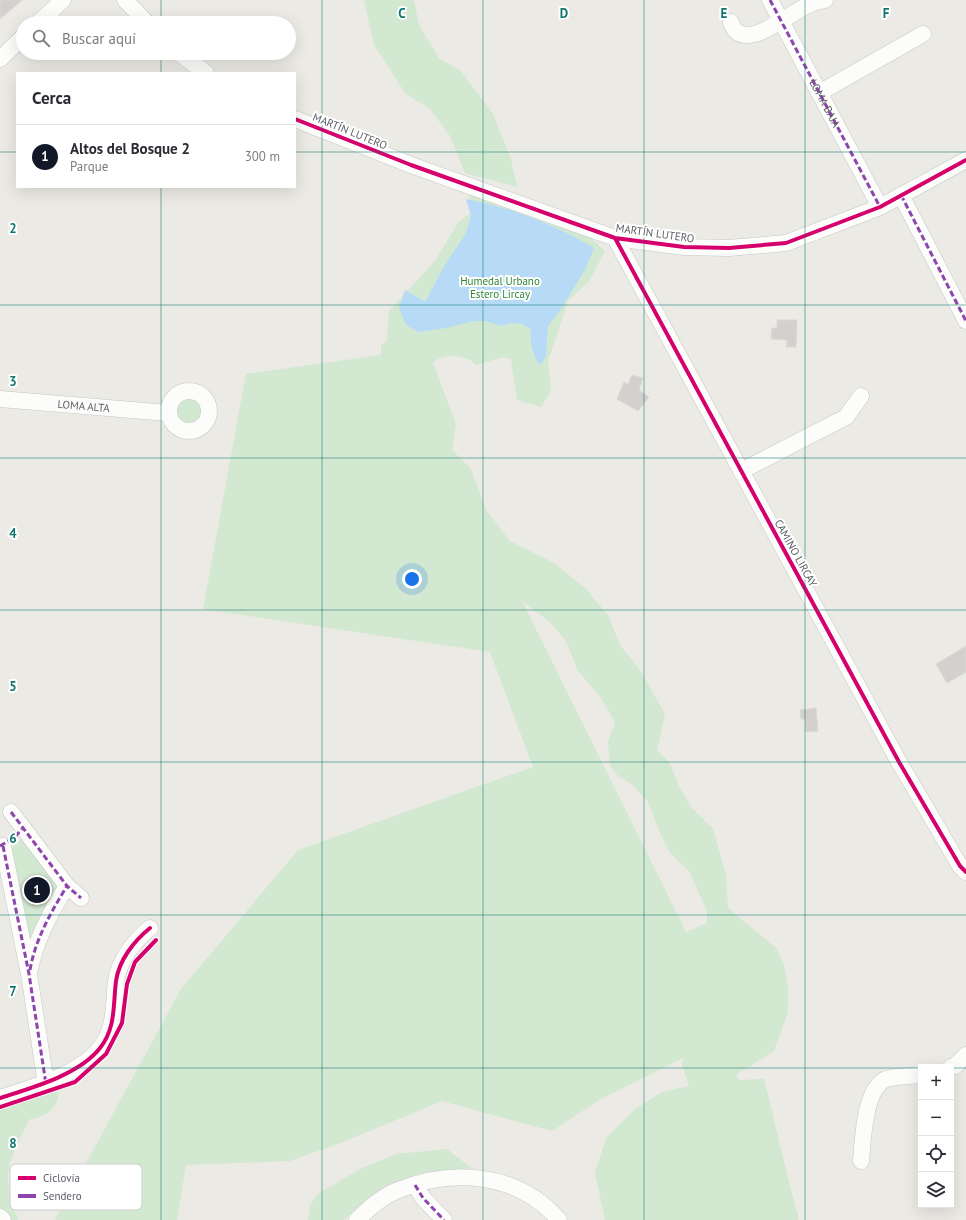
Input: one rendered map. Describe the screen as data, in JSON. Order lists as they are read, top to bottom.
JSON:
{
  "streets": {
    "street": [
      "LOMA BAJA",
      "MARTÍN LUTERO",
      "LOMA ALTA",
      "CAMINO LIRCAY"
    ]
  },
  "crossings": [
    ["LOMA BAJA", "MARTÍN LUTERO"],
    ["MARTÍN LUTERO", "CAMINO LIRCAY"]
  ],
  "parks": ["Humedal Urbano Estero Lircay"],
  "legend": ["Ciclovía", "Sendero"],
  "page": {
    "search": "Buscar aquí",
    "heading": "Cerca",
    "list": [
      {
        "mark": "1",
        "name": "Altos del Bosque 2",
        "note": "Parque",
        "value": "300 m"
      }
    ],
    "pins": "1",
    "map_buttons": ["+", "−"]
  },
  "grid": {
    "columns": [
      "C",
      "D",
      "E",
      "F"
    ],
    "rows": [
      "2",
      "3",
      "4",
      "5",
      "6",
      "7",
      "8"
    ]
  }
}
